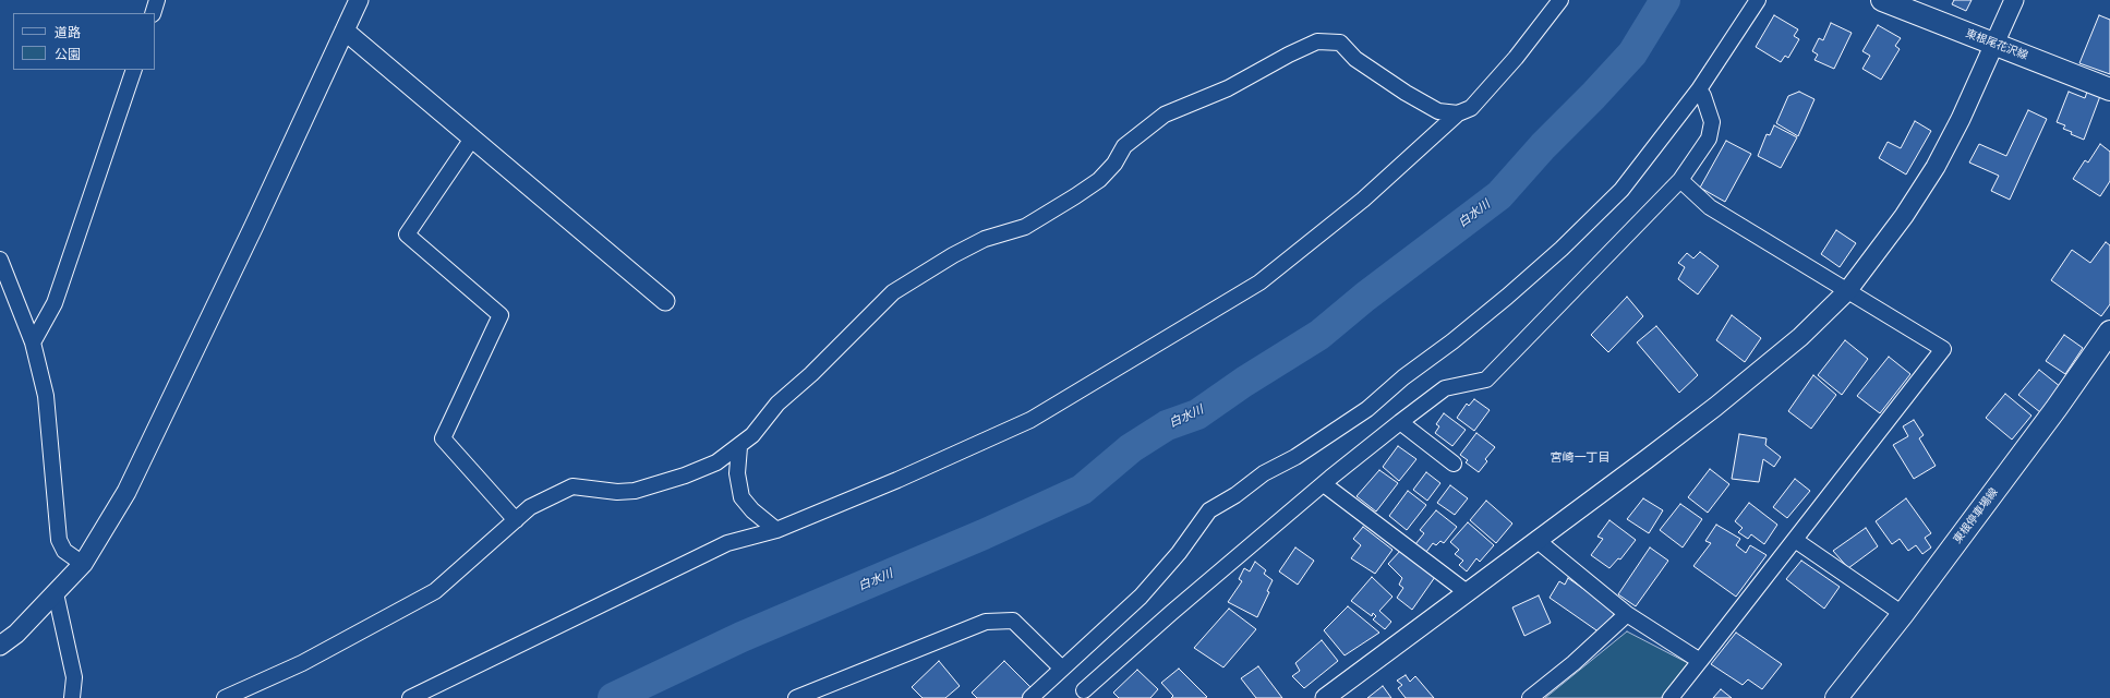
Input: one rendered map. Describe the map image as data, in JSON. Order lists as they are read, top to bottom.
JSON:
{
  "streets": {
    "main road": ["東根尾花沢線", "東根停車場線"]
  },
  "districts": ["宮崎一丁目"],
  "water": ["白水川"],
  "legend": ["道路", "公園"]
}
